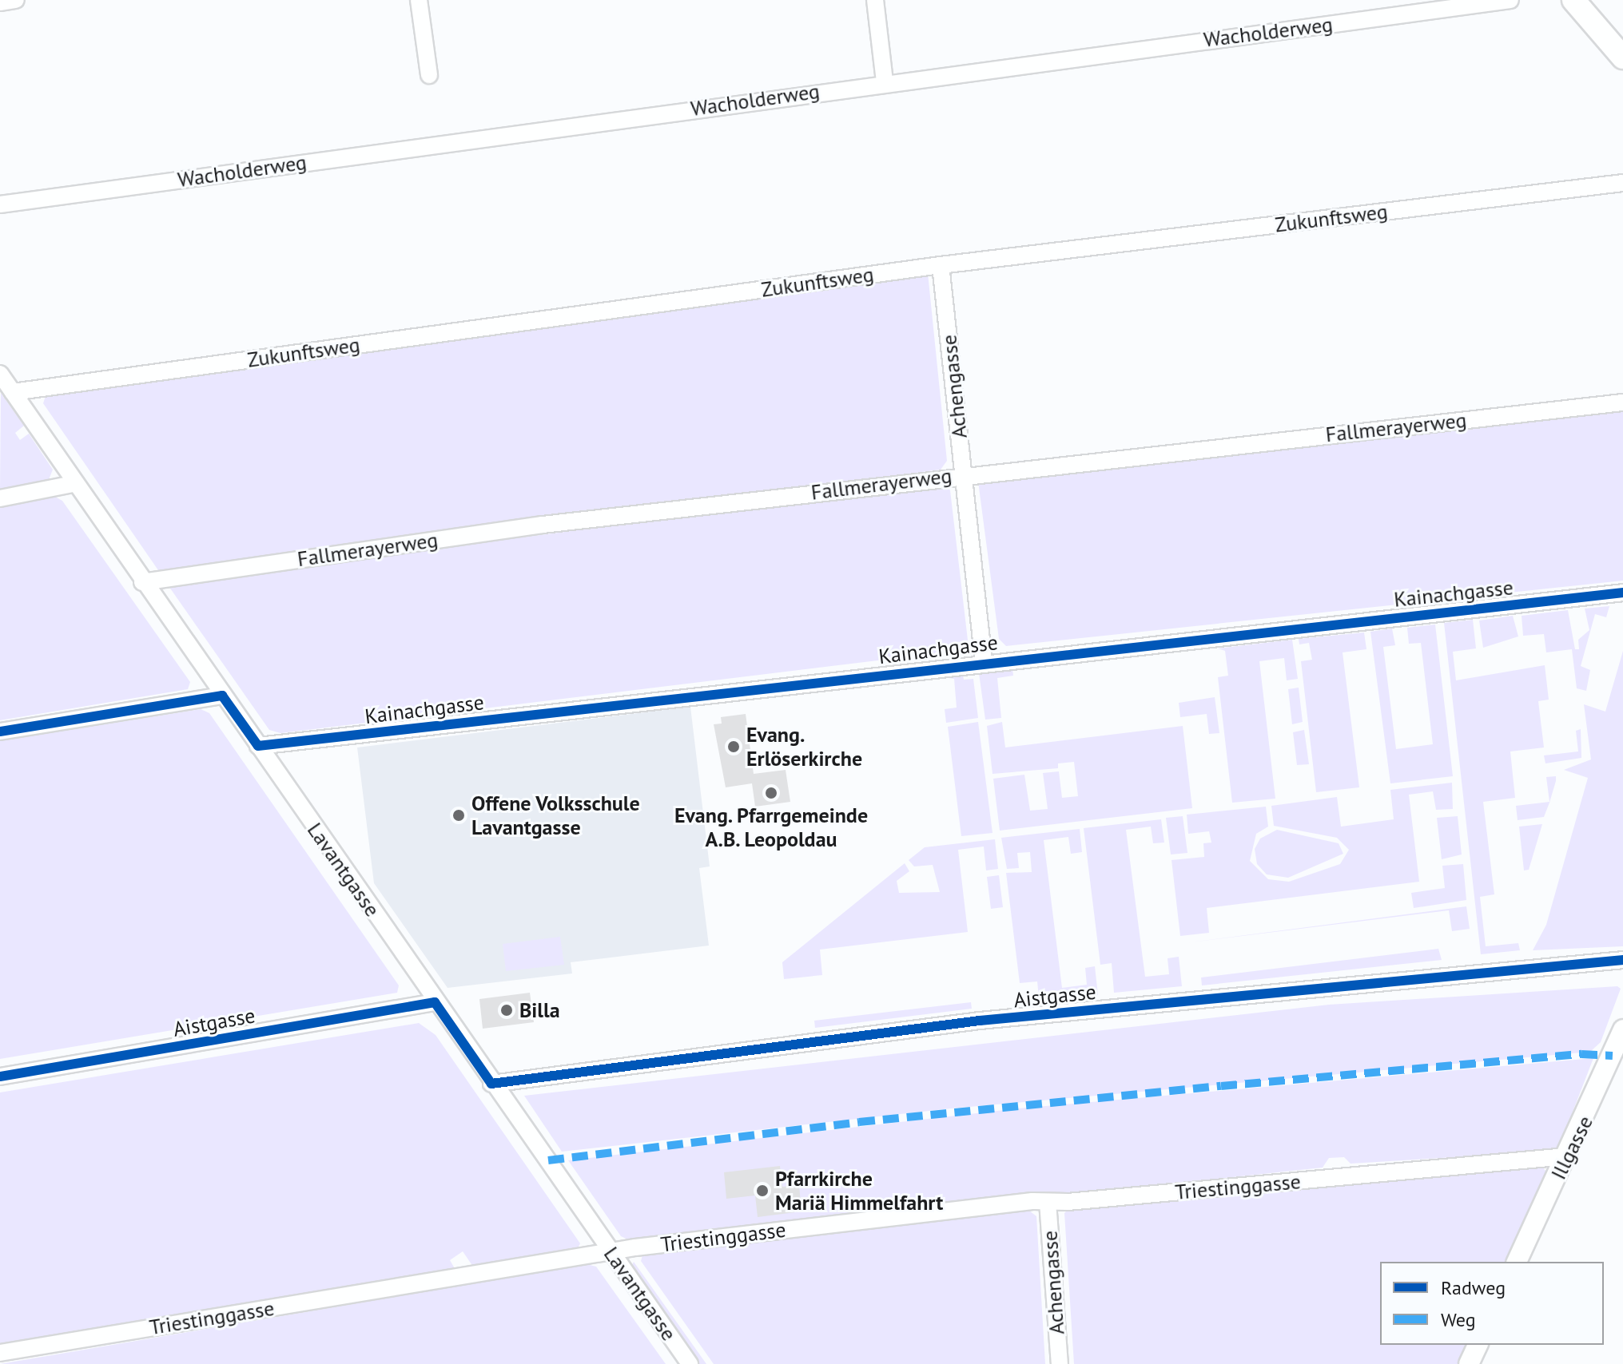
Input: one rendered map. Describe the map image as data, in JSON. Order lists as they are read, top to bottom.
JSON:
{
  "streets": {
    "street": [
      "Wacholderweg",
      "Zukunftsweg",
      "Achengasse",
      "Fallmerayerweg",
      "Kainachgasse",
      "Lavantgasse",
      "Aistgasse",
      "Illgasse",
      "Triestinggasse"
    ]
  },
  "crossings": [
    ["Zukunftsweg", "Achengasse"],
    ["Zukunftsweg", "Lavantgasse"],
    ["Achengasse", "Fallmerayerweg"],
    ["Achengasse", "Kainachgasse"],
    ["Achengasse", "Triestinggasse"],
    ["Fallmerayerweg", "Lavantgasse"],
    ["Kainachgasse", "Lavantgasse"],
    ["Lavantgasse", "Aistgasse"],
    ["Lavantgasse", "Triestinggasse"],
    ["Illgasse", "Triestinggasse"]
  ],
  "places": [
    "Evang. Erlöserkirche",
    "Evang. Pfarrgemeinde A.B. Leopoldau",
    "Offene Volksschule Lavantgasse",
    "Billa",
    "Pfarrkirche Mariä Himmelfahrt"
  ],
  "legend": ["Radweg", "Weg"]
}
